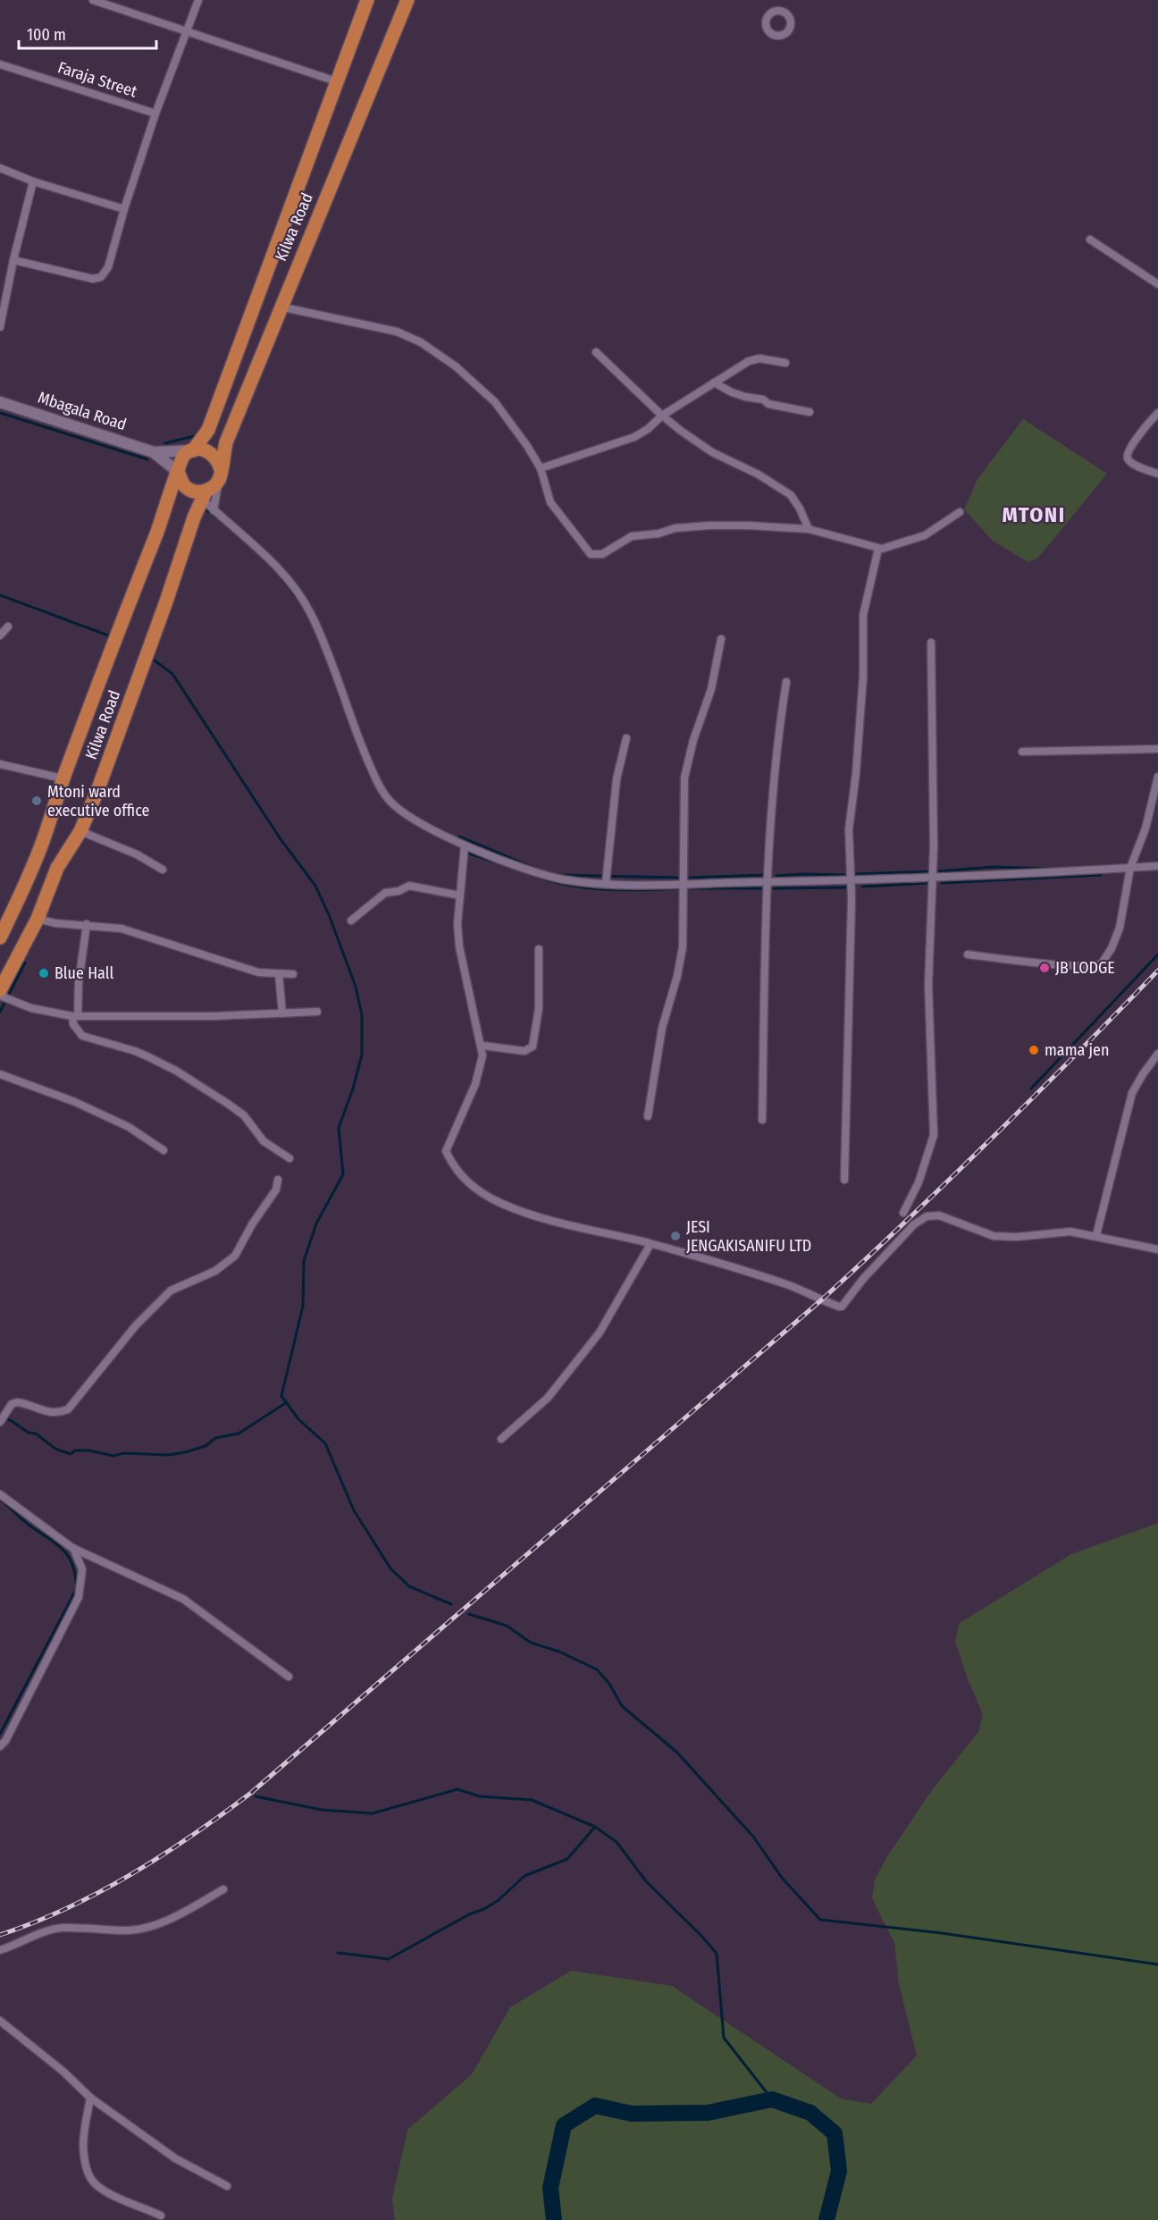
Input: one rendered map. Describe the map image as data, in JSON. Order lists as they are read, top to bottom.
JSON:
{
  "streets": {
    "highway": ["Kilwa Road"],
    "street": ["Faraja Street", "Mbagala Road"]
  },
  "crossings": [
    ["Kilwa Road", "Mbagala Road"]
  ],
  "districts": ["MTONI"],
  "places": [
    "Mtoni ward executive office",
    "JB LODGE",
    "Blue Hall",
    "mama jen",
    "JESI JENGAKISANIFU LTD"
  ],
  "scale_bar": "100 m"
}
